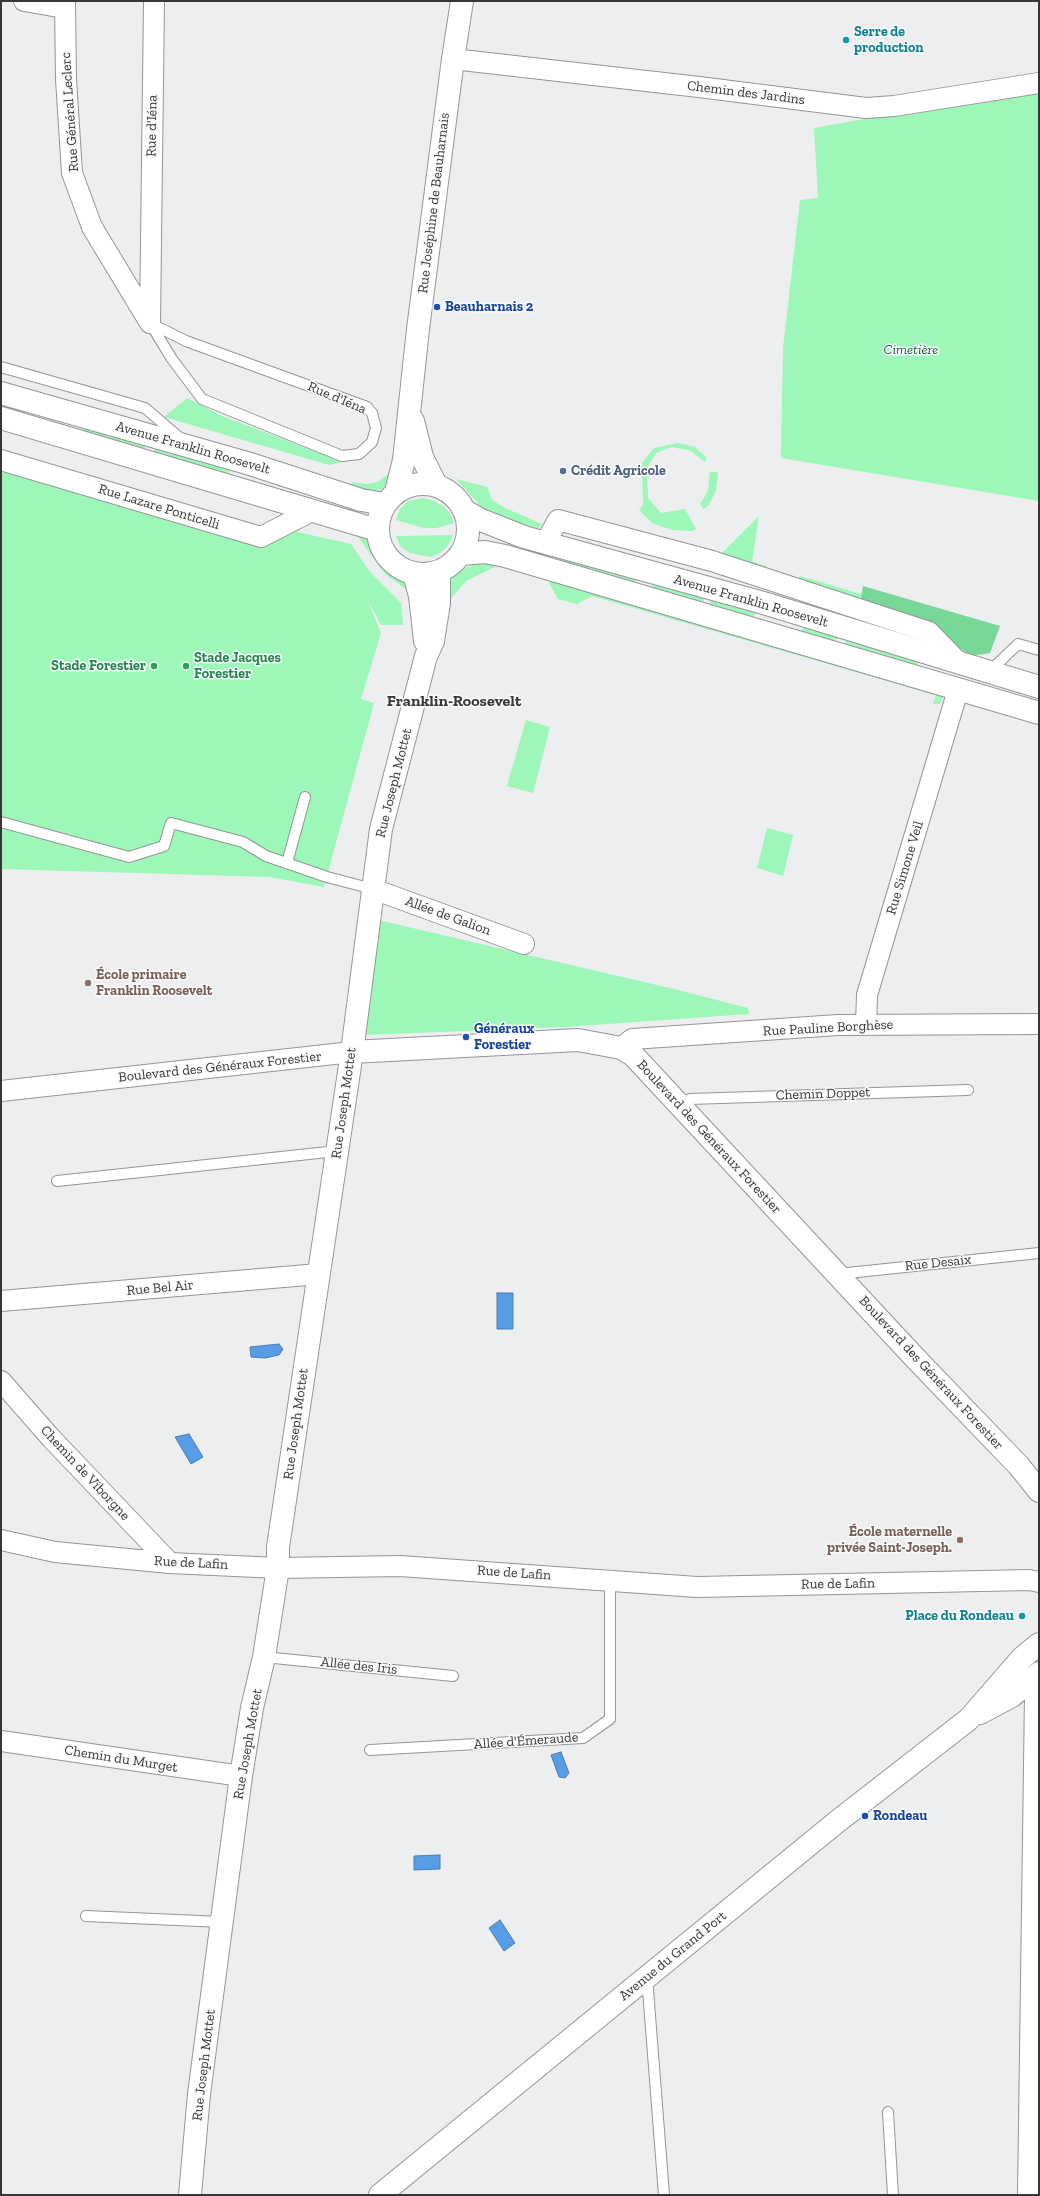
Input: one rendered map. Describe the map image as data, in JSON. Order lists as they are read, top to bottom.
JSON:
{
  "streets": {
    "main road": [
      "Rue Joséphine de Beauharnais",
      "Avenue Franklin Roosevelt",
      "Rue Joseph Mottet",
      "Boulevard des Généraux Forestier",
      "Avenue du Grand Port"
    ],
    "street": [
      "Chemin des Jardins",
      "Rue Général Leclerc",
      "Rue d'Iéna",
      "Rue Lazare Ponticelli",
      "Rue Simone Veil",
      "Allée de Galion",
      "Rue Pauline Borghèse",
      "Rue Bel Air",
      "Chemin de Viborgne",
      "Rue de Lafin",
      "Chemin du Murget"
    ],
    "lane": [
      "Chemin Doppet",
      "Rue Desaix",
      "Allée des Iris",
      "Allée d'Émeraude"
    ]
  },
  "crossings": [
    ["Chemin des Jardins", "Rue Joséphine de Beauharnais"],
    ["Rue Général Leclerc", "Rue d'Iéna"],
    ["Rue Joséphine de Beauharnais", "Avenue Franklin Roosevelt"],
    ["Rue Joséphine de Beauharnais", "Rue Joseph Mottet"],
    ["Avenue Franklin Roosevelt", "Rue Lazare Ponticelli"],
    ["Avenue Franklin Roosevelt", "Rue Joseph Mottet"],
    ["Avenue Franklin Roosevelt", "Rue Simone Veil"],
    ["Rue Joseph Mottet", "Allée de Galion"],
    ["Rue Joseph Mottet", "Boulevard des Généraux Forestier"],
    ["Rue Joseph Mottet", "Rue Bel Air"],
    ["Rue Joseph Mottet", "Rue de Lafin"],
    ["Rue Joseph Mottet", "Allée des Iris"],
    ["Rue Joseph Mottet", "Chemin du Murget"],
    ["Rue Simone Veil", "Rue Pauline Borghèse"],
    ["Rue Pauline Borghèse", "Boulevard des Généraux Forestier"],
    ["Boulevard des Généraux Forestier", "Chemin Doppet"],
    ["Boulevard des Généraux Forestier", "Rue Desaix"],
    ["Chemin de Viborgne", "Rue de Lafin"],
    ["Rue de Lafin", "Allée d'Émeraude"]
  ],
  "districts": ["Franklin-Roosevelt"],
  "parks": ["Cimetière"],
  "places": [
    "Serre de production",
    "Beauharnais 2",
    "Crédit Agricole",
    "Stade Forestier",
    "Stade Jacques Forestier",
    "École primaire Franklin Roosevelt",
    "Généraux Forestier",
    "École maternelle privée Saint-Joseph.",
    "Place du Rondeau",
    "Rondeau"
  ]
}
